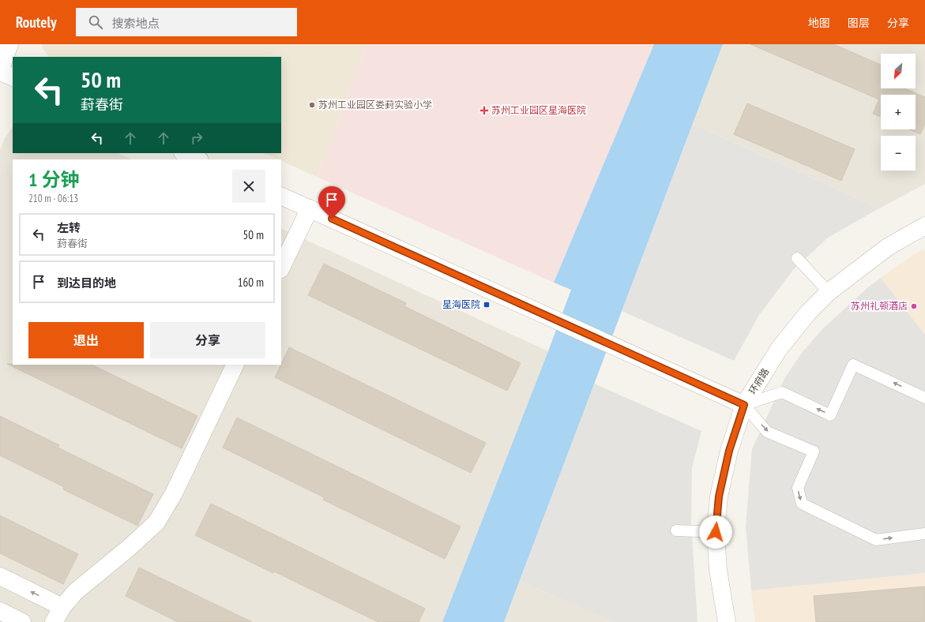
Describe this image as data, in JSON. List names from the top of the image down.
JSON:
{
  "streets": {
    "street": ["环府路"]
  },
  "places": {
    "other": ["苏州工业园区娄葑实验小学", "苏州礼顿酒店"],
    "health": ["苏州工业园区星海医院"],
    "transit": ["星海医院"]
  },
  "north": "bottom left",
  "page": {
    "header": "Routely",
    "search": "搜索地点",
    "nav": ["地图", "图层", "分享"],
    "map_buttons": ["+", "−"],
    "turn": ["50 m", "葑春街"],
    "heading": ["1 分钟", "210 m · 06:13"],
    "list": [
      {
        "name": "左转",
        "note": "葑春街",
        "value": "50 m"
      },
      {
        "name": "到达目的地",
        "value": "160 m"
      }
    ],
    "buttons": ["退出", "分享"]
  }
}
